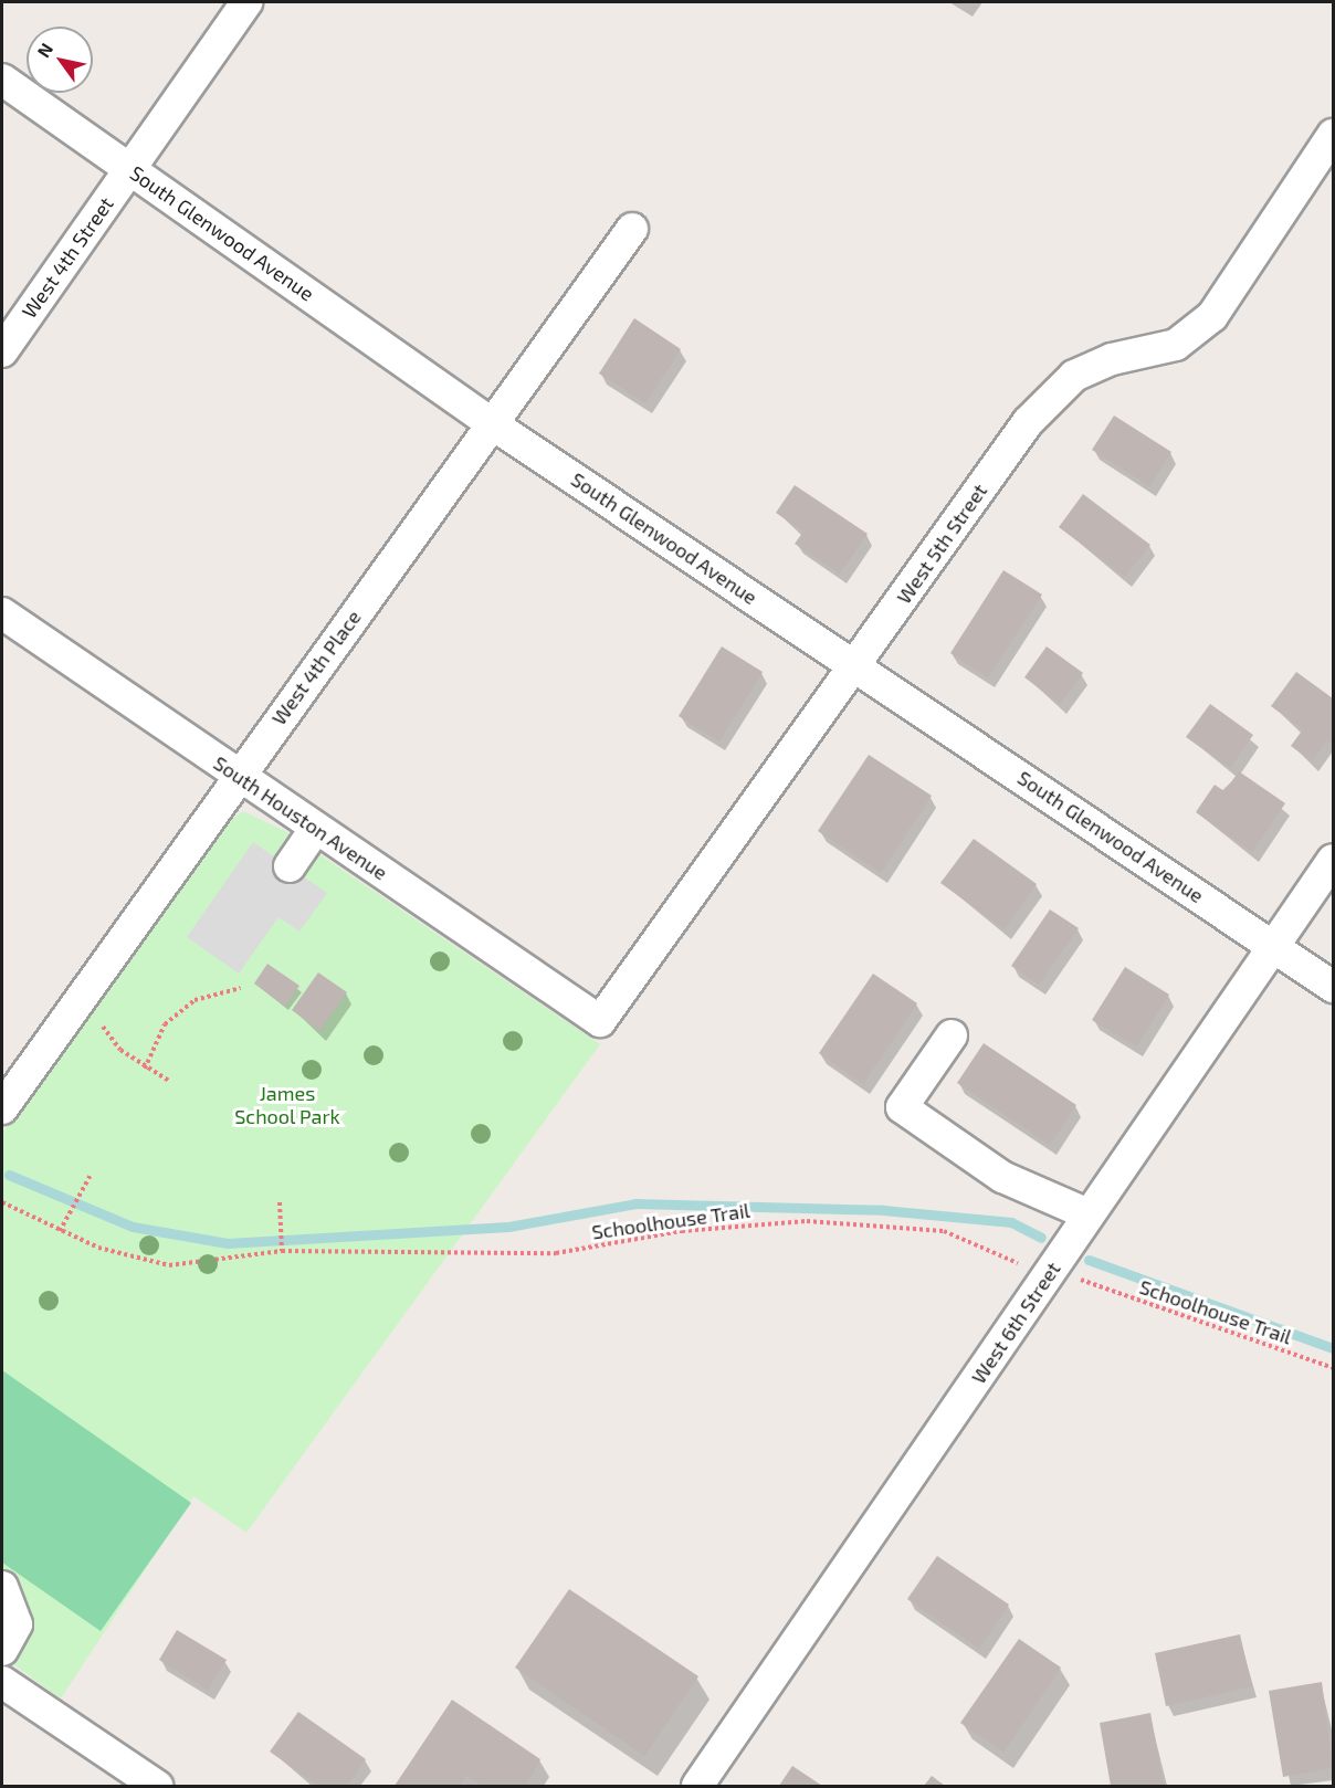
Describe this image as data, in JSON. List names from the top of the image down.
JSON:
{
  "streets": {
    "street": [
      "South Glenwood Avenue",
      "West 4th Street",
      "West 5th Street",
      "West 4th Place",
      "South Houston Avenue",
      "West 6th Street"
    ],
    "path": ["Schoolhouse Trail"]
  },
  "crossings": [
    ["South Glenwood Avenue", "West 4th Street"],
    ["South Glenwood Avenue", "West 5th Street"],
    ["South Glenwood Avenue", "West 4th Place"],
    ["South Glenwood Avenue", "West 6th Street"],
    ["West 5th Street", "South Houston Avenue"],
    ["West 4th Place", "South Houston Avenue"],
    ["Schoolhouse Trail", "West 6th Street"]
  ],
  "parks": ["James School Park"],
  "north": "top left"
}
